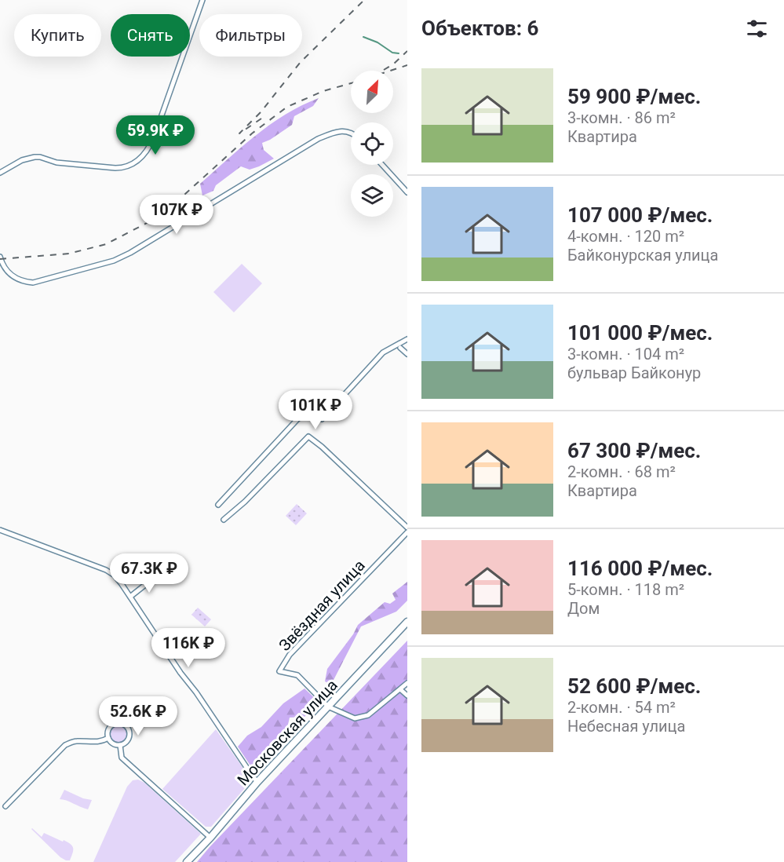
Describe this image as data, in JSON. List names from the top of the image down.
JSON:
{
  "streets": {
    "main road": ["Московская улица"],
    "street": ["Звёздная улица"]
  },
  "crossings": [
    ["Звёздная улица", "Московская улица"]
  ],
  "north": "top right",
  "page": {
    "heading": "Объектов: 6",
    "chip": ["Купить", "Снять", "Фильтры"],
    "list": [
      {
        "name": "59 900 ₽/мес.",
        "note": "3-комн. · 86 m² · Квартира"
      },
      {
        "name": "107 000 ₽/мес.",
        "note": "4-комн. · 120 m² · Байконурская улица"
      },
      {
        "name": "101 000 ₽/мес.",
        "note": "3-комн. · 104 m² · бульвар Байконур"
      },
      {
        "name": "67 300 ₽/мес.",
        "note": "2-комн. · 68 m² · Квартира"
      },
      {
        "name": "116 000 ₽/мес.",
        "note": "5-комн. · 118 m² · Дом"
      },
      {
        "name": "52 600 ₽/мес.",
        "note": "2-комн. · 54 m² · Небесная улица"
      }
    ],
    "price": [
      "59.9K ₽",
      "107K ₽",
      "101K ₽",
      "67.3K ₽",
      "116K ₽",
      "52.6K ₽"
    ]
  }
}
